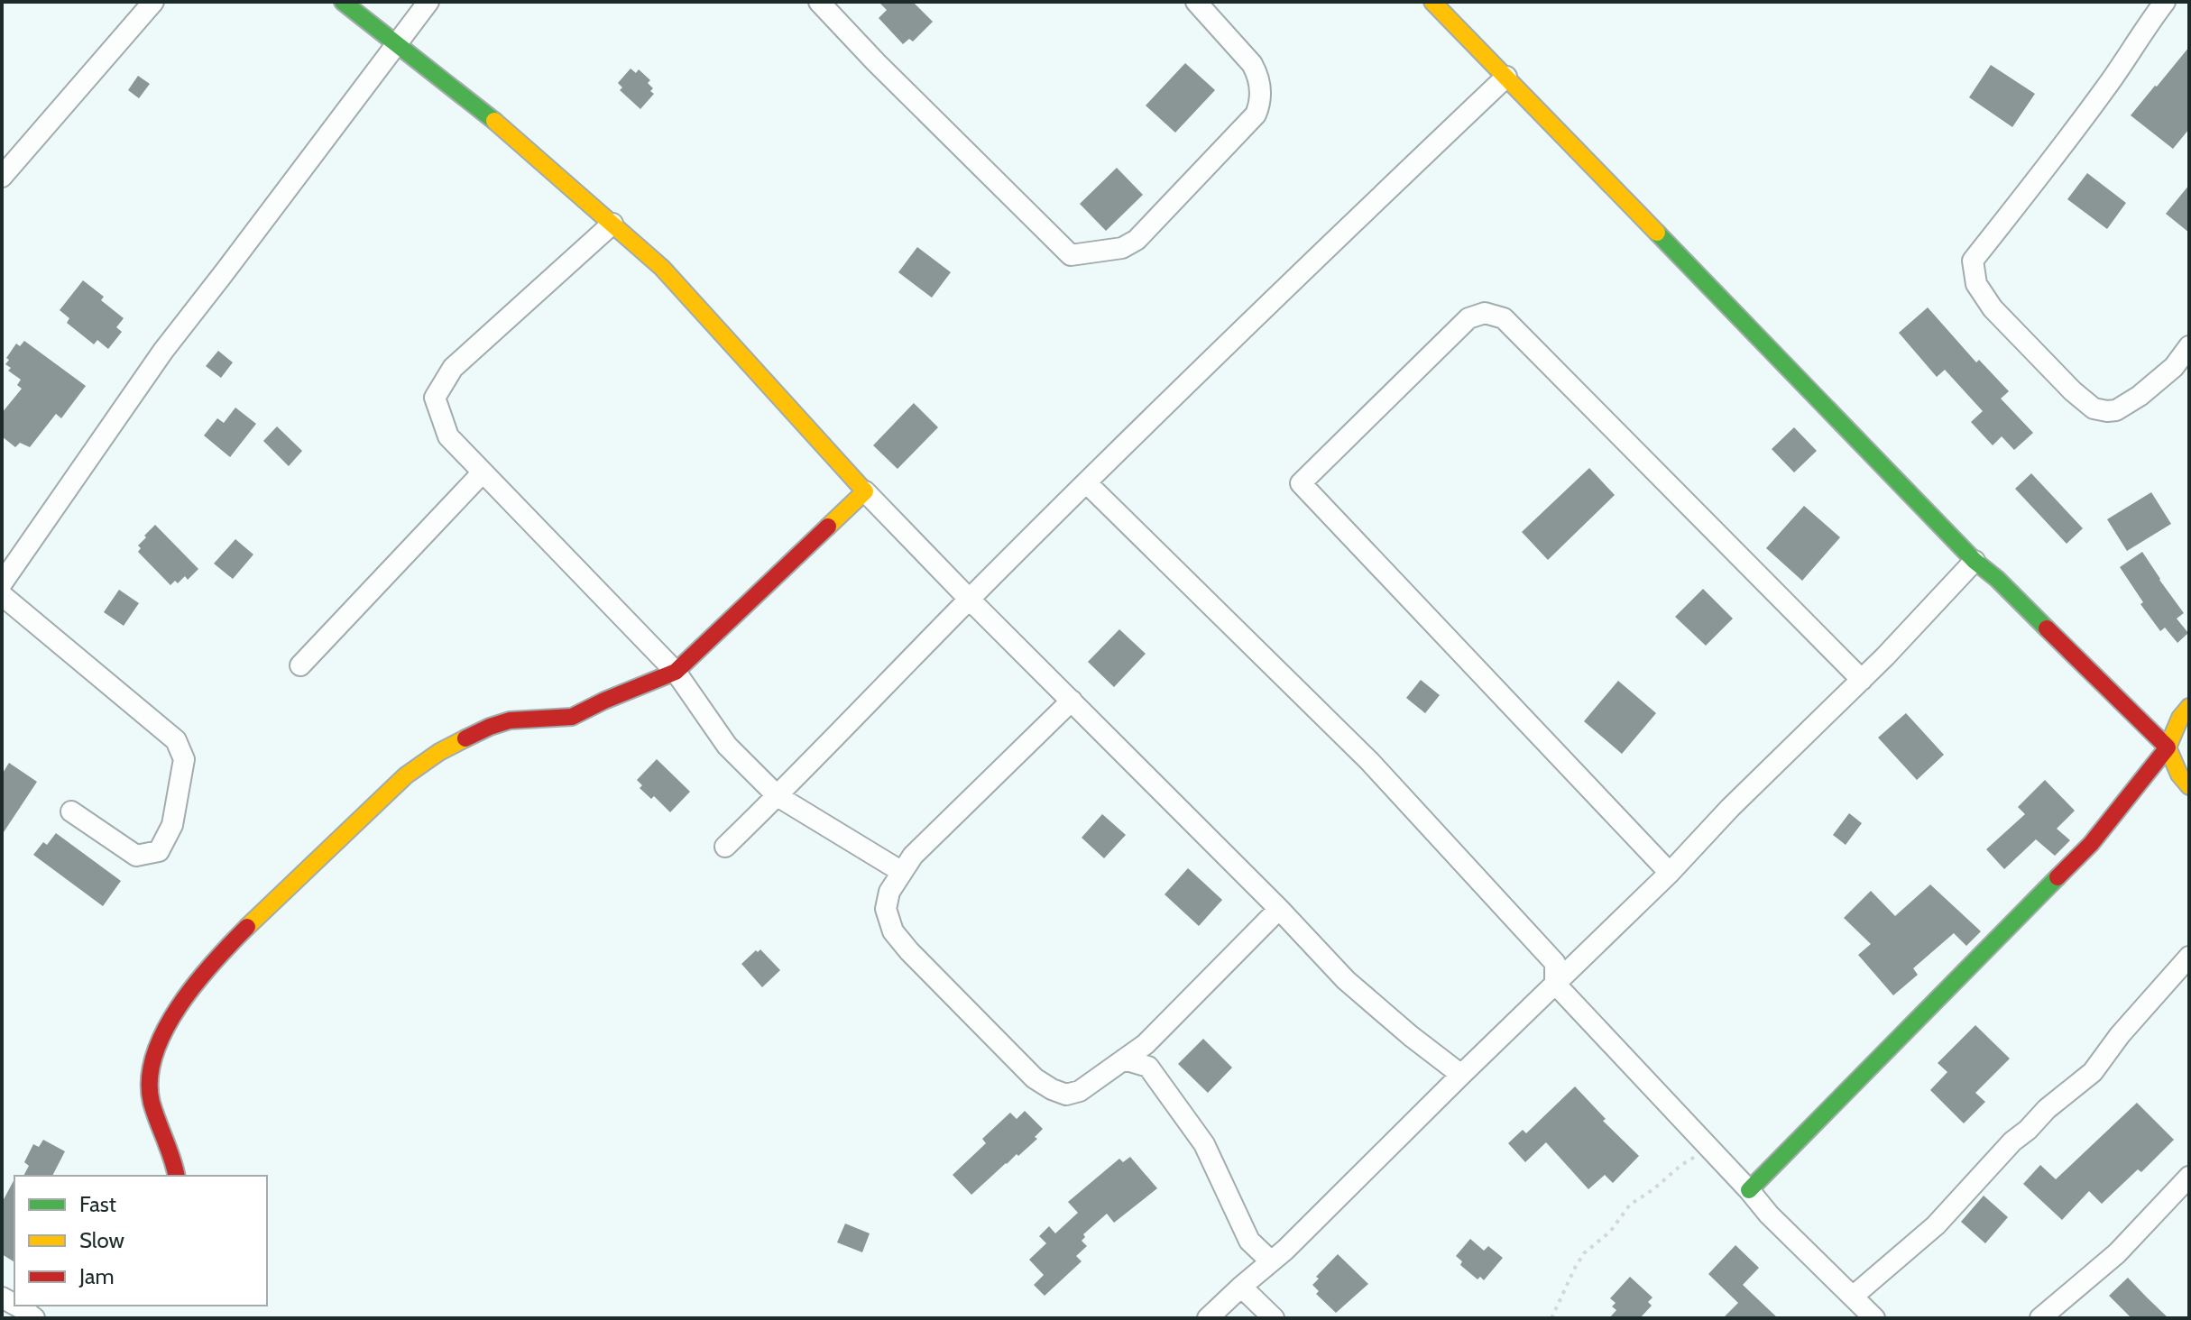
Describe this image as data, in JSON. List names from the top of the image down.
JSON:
{
  "legend": ["Fast", "Slow", "Jam"]
}
